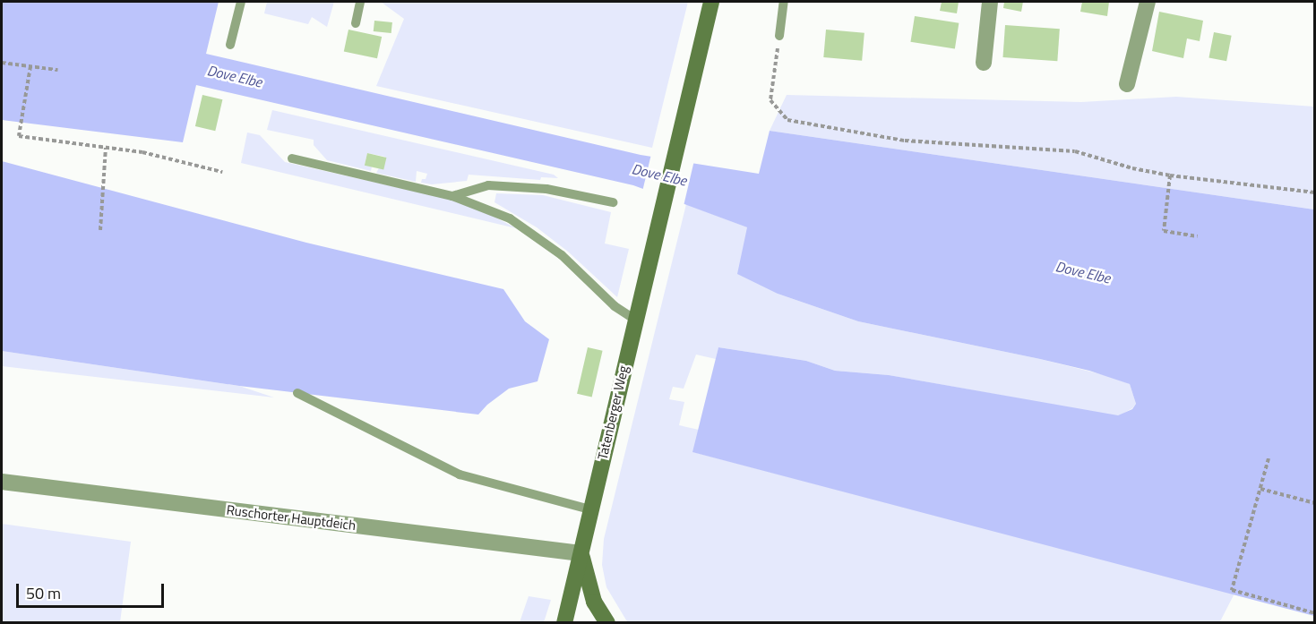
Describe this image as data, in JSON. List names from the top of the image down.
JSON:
{
  "streets": {
    "street": ["Tatenberger Weg", "Ruschorter Hauptdeich"]
  },
  "crossings": [
    ["Tatenberger Weg", "Ruschorter Hauptdeich"]
  ],
  "water": ["Dove Elbe"],
  "scale_bar": "50 m"
}
